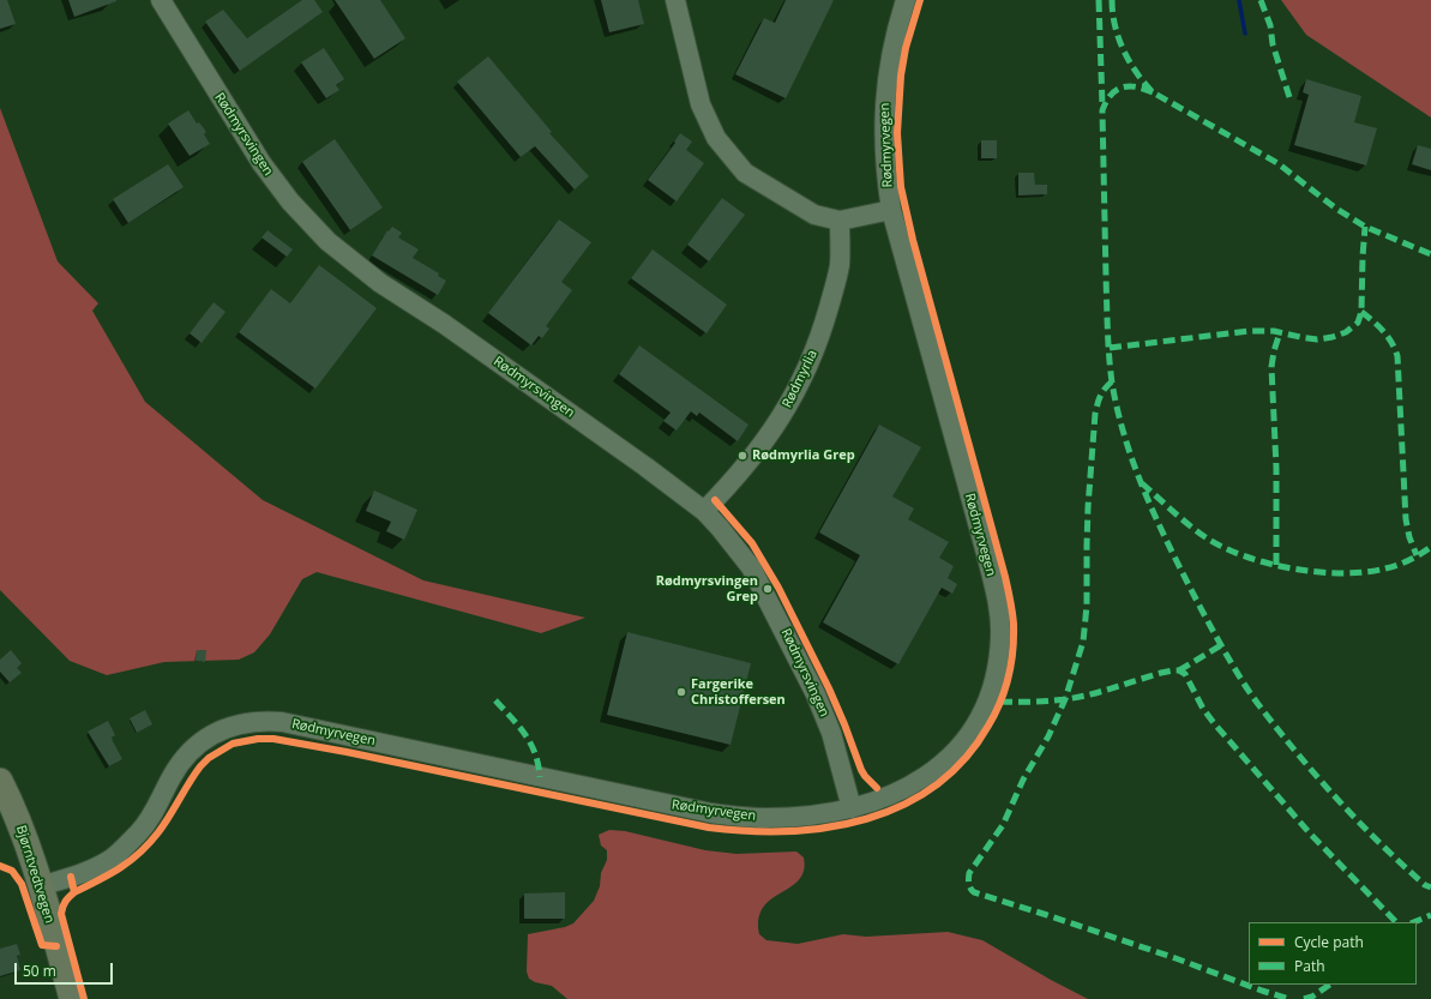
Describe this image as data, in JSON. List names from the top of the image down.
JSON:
{
  "streets": {
    "main road": ["Bjørntvedtvegen"],
    "street": ["Rødmyrsvingen", "Rødmyrvegen", "Rødmyrlia"]
  },
  "crossings": [
    ["Rødmyrsvingen", "Rødmyrvegen"],
    ["Rødmyrsvingen", "Rødmyrlia"],
    ["Rødmyrvegen", "Bjørntvedtvegen"]
  ],
  "places": ["Rødmyrlia Grep", "Rødmyrsvingen Grep", "Fargerike Christoffersen"],
  "legend": ["Cycle path", "Path"],
  "scale_bar": "50 m"
}
